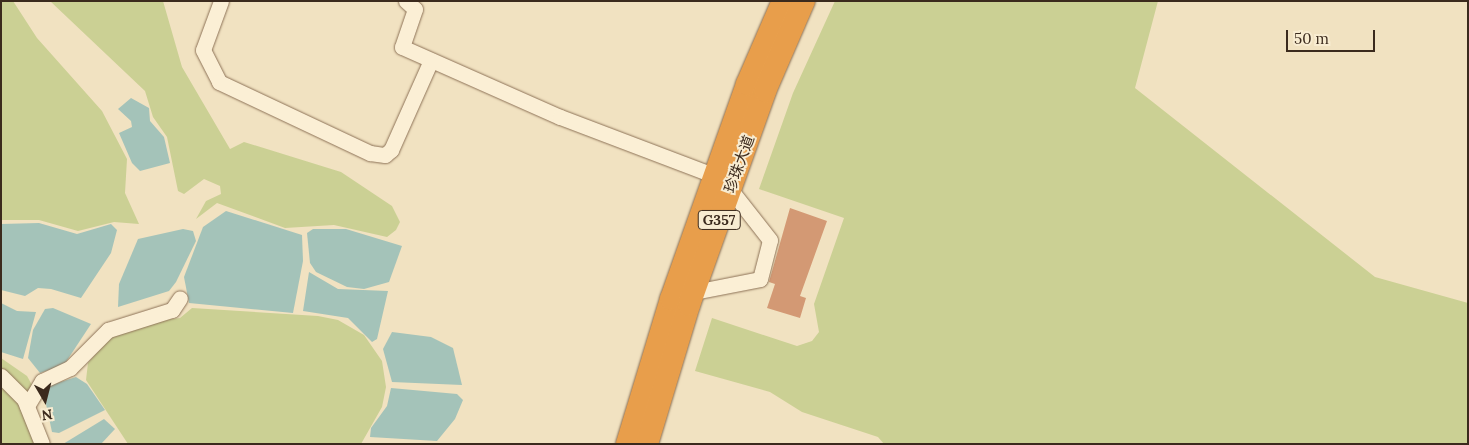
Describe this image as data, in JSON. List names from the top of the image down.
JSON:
{
  "streets": {
    "highway": ["珍珠大道", "G357"]
  },
  "scale_bar": "50 m",
  "north": "bottom"
}
